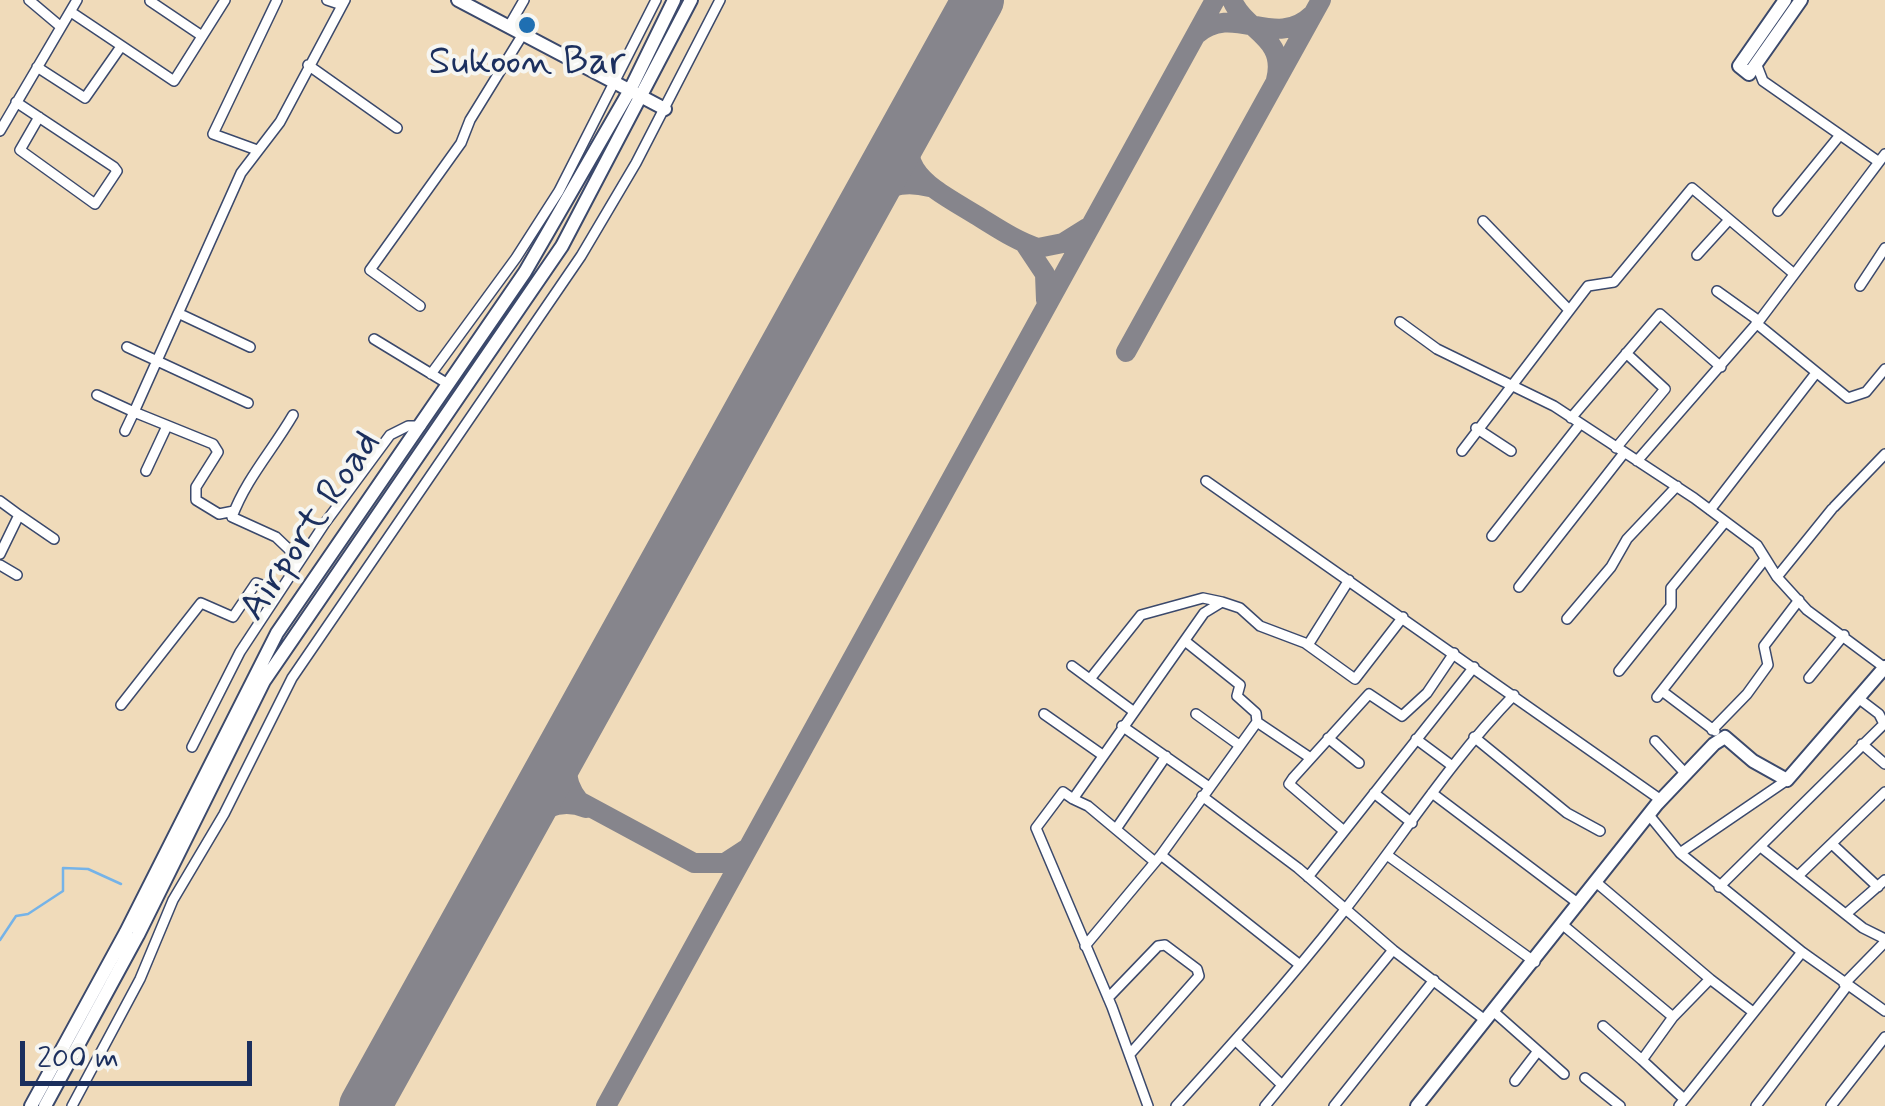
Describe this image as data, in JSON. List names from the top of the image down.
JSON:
{
  "streets": {
    "street": ["Airport Road"]
  },
  "places": ["Sukoon Bar"],
  "scale_bar": "200 m"
}
